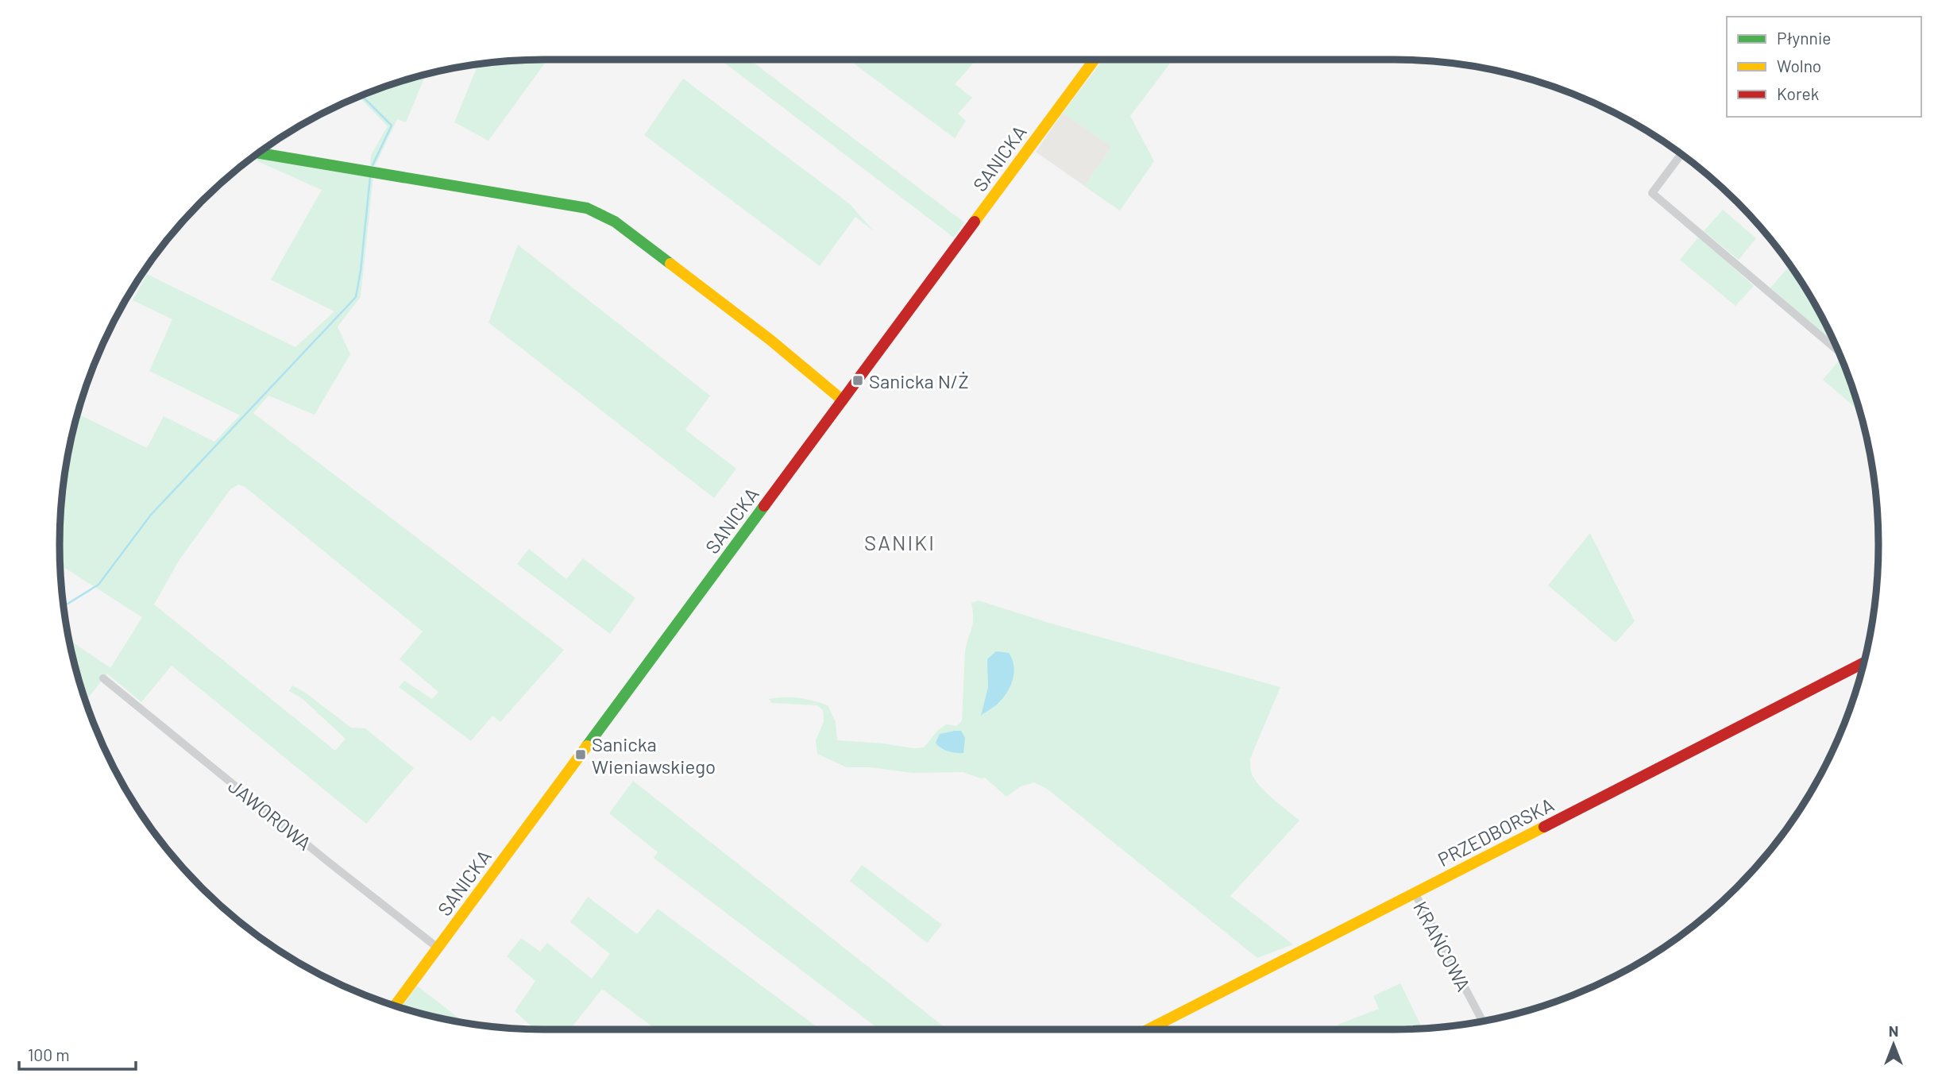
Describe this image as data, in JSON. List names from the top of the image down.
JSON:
{
  "streets": {
    "street": [
      "SANICKA",
      "JAWOROWA",
      "PRZEDBORSKA",
      "KRAŃCOWA"
    ]
  },
  "crossings": [
    ["SANICKA", "JAWOROWA"],
    ["PRZEDBORSKA", "KRAŃCOWA"]
  ],
  "districts": ["SANIKI"],
  "places": {
    "transit": ["Sanicka N/Ż", "Sanicka Wieniawskiego"]
  },
  "legend": ["Płynnie", "Wolno", "Korek"],
  "scale_bar": "100 m",
  "north": "top"
}
